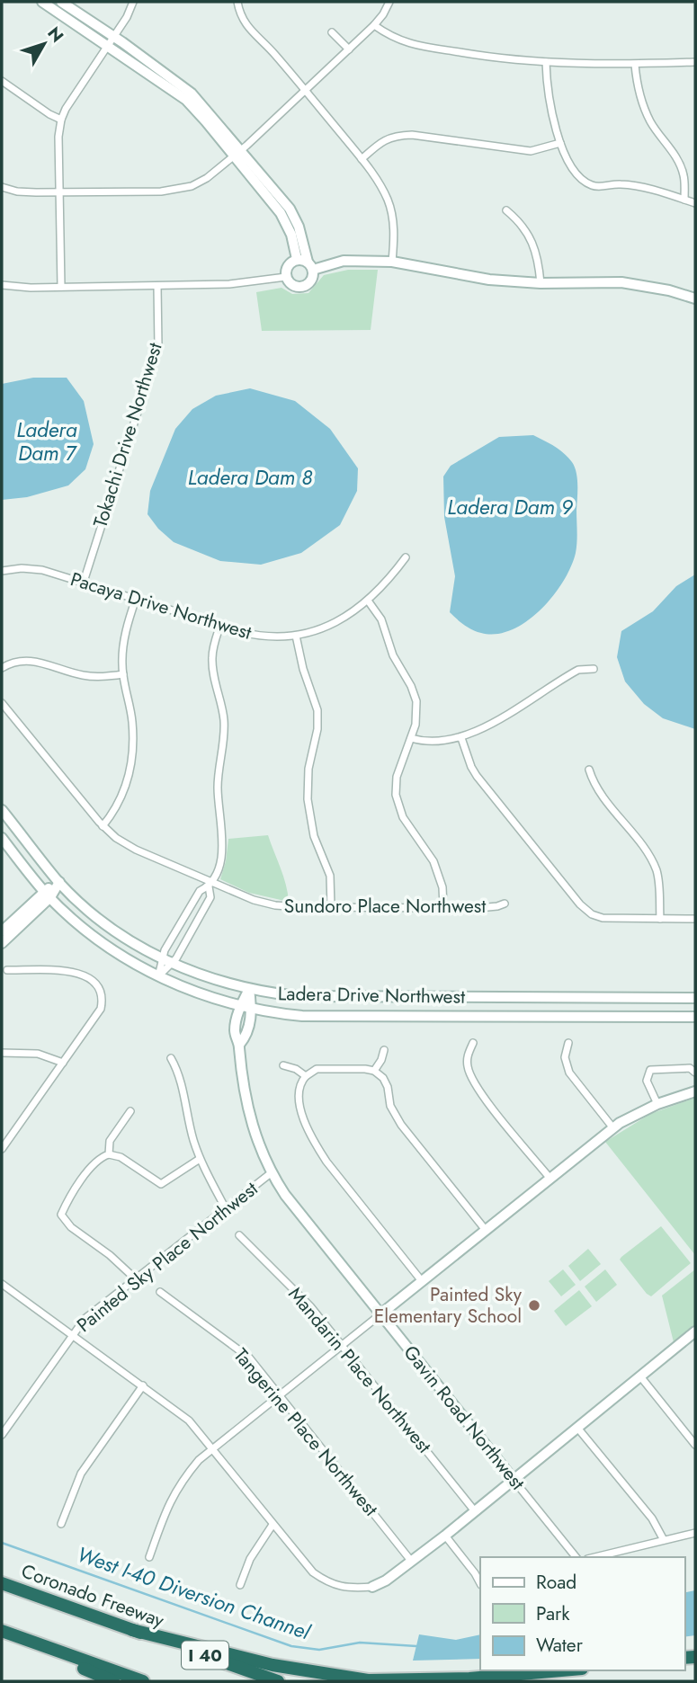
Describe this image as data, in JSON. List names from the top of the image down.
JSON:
{
  "streets": {
    "highway": ["Coronado Freeway", "I 40"],
    "street": [
      "Tokachi Drive Northwest",
      "Pacaya Drive Northwest",
      "Sundoro Place Northwest",
      "Ladera Drive Northwest",
      "Painted Sky Place Northwest",
      "Mandarin Place Northwest",
      "Gavin Road Northwest",
      "Tangerine Place Northwest"
    ]
  },
  "crossings": [
    ["Tokachi Drive Northwest", "Pacaya Drive Northwest"],
    ["Ladera Drive Northwest", "Gavin Road Northwest"],
    ["Painted Sky Place Northwest", "Gavin Road Northwest"]
  ],
  "water": [
    "Ladera Dam 7",
    "Ladera Dam 8",
    "Ladera Dam 9",
    "West I-40 Diversion Channel"
  ],
  "places": ["Painted Sky Elementary School"],
  "legend": ["Road", "Park", "Water"],
  "north": "top right"
}
